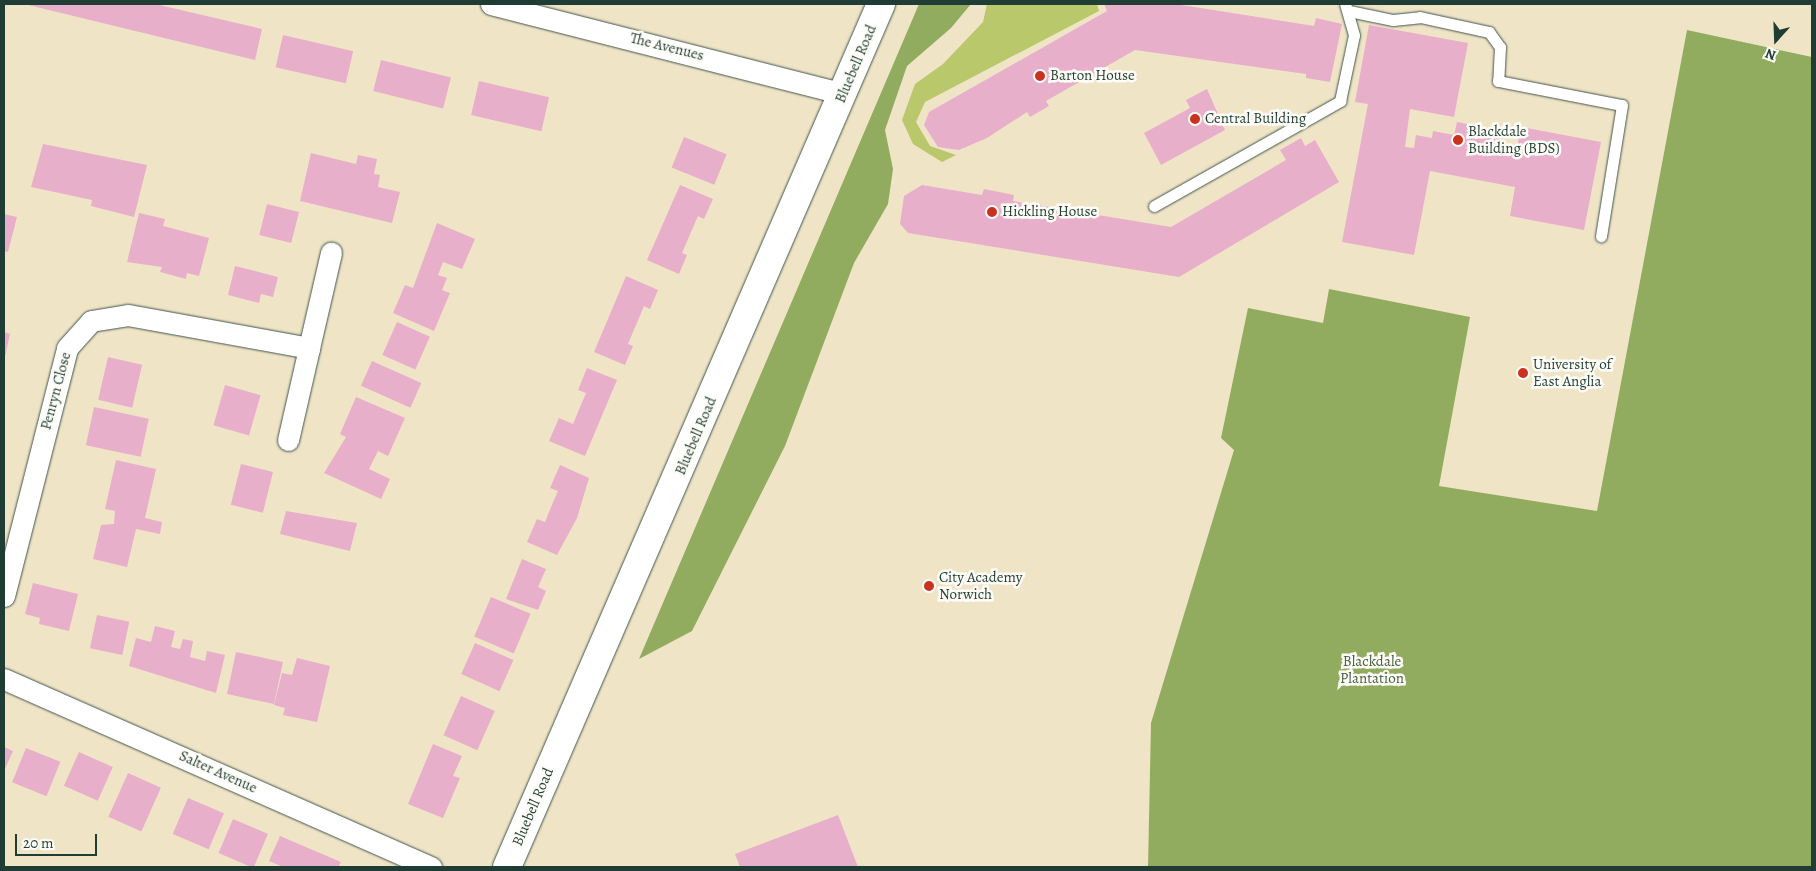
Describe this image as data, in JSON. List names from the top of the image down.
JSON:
{
  "streets": {
    "street": [
      "The Avenues",
      "Bluebell Road",
      "Penryn Close",
      "Salter Avenue"
    ]
  },
  "crossings": [
    ["The Avenues", "Bluebell Road"]
  ],
  "parks": ["Blackdale Plantation"],
  "places": [
    "Barton House",
    "Central Building",
    "Blackdale Building (BDS)",
    "Hickling House",
    "University of East Anglia",
    "City Academy Norwich"
  ],
  "scale_bar": "20 m",
  "north": "bottom"
}
